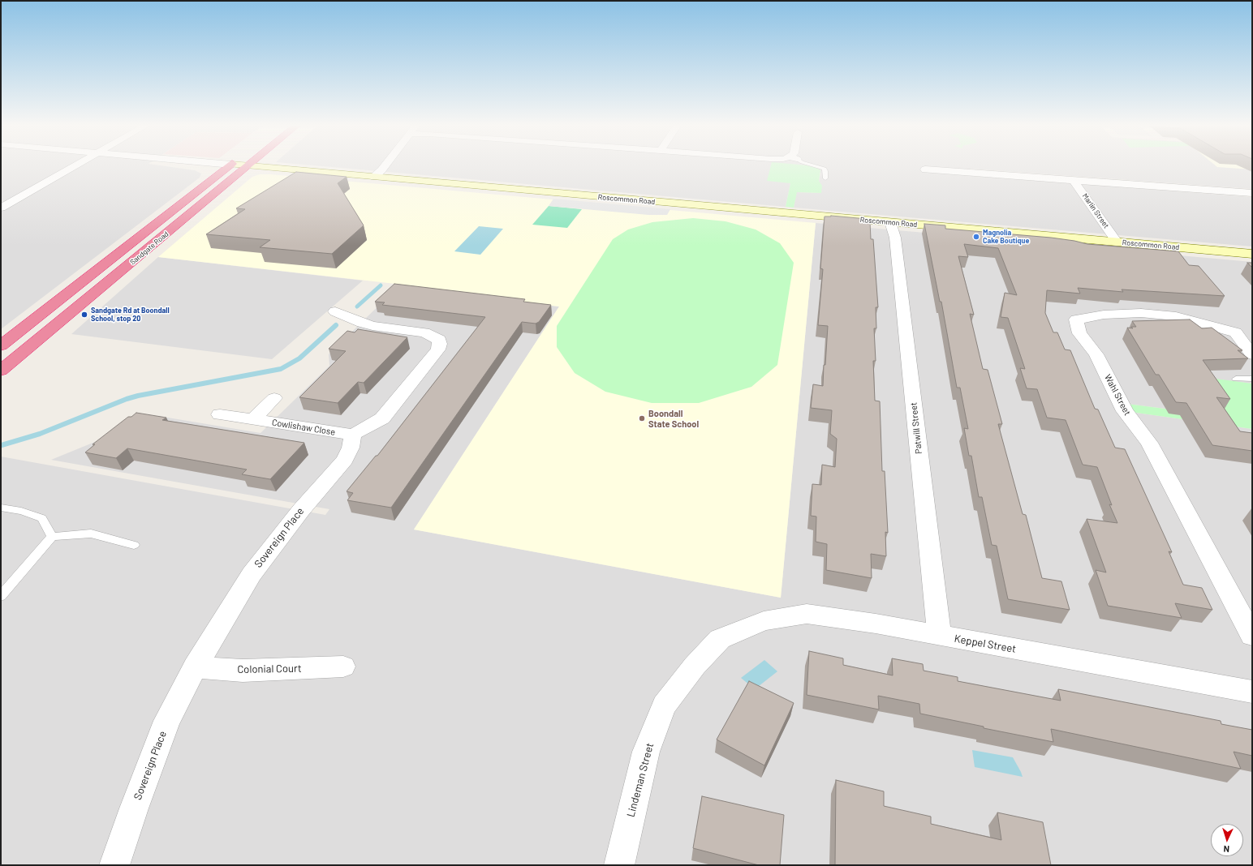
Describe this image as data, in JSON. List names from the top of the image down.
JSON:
{
  "streets": {
    "highway": ["Sandgate Road"],
    "street": [
      "Roscommon Road",
      "Marlin Street",
      "Wahl Street",
      "Cowlishaw Close",
      "Patwill Street",
      "Sovereign Place",
      "Keppel Street",
      "Colonial Court",
      "Lindeman Street"
    ]
  },
  "crossings": [
    ["Roscommon Road", "Marlin Street"],
    ["Roscommon Road", "Patwill Street"],
    ["Cowlishaw Close", "Sovereign Place"],
    ["Patwill Street", "Keppel Street"],
    ["Sovereign Place", "Colonial Court"],
    ["Keppel Street", "Lindeman Street"]
  ],
  "places": ["Magnolia Cake Boutique", "Sandgate Rd at Boondall School, stop 20", "Boondall State School"],
  "north": "bottom"
}
